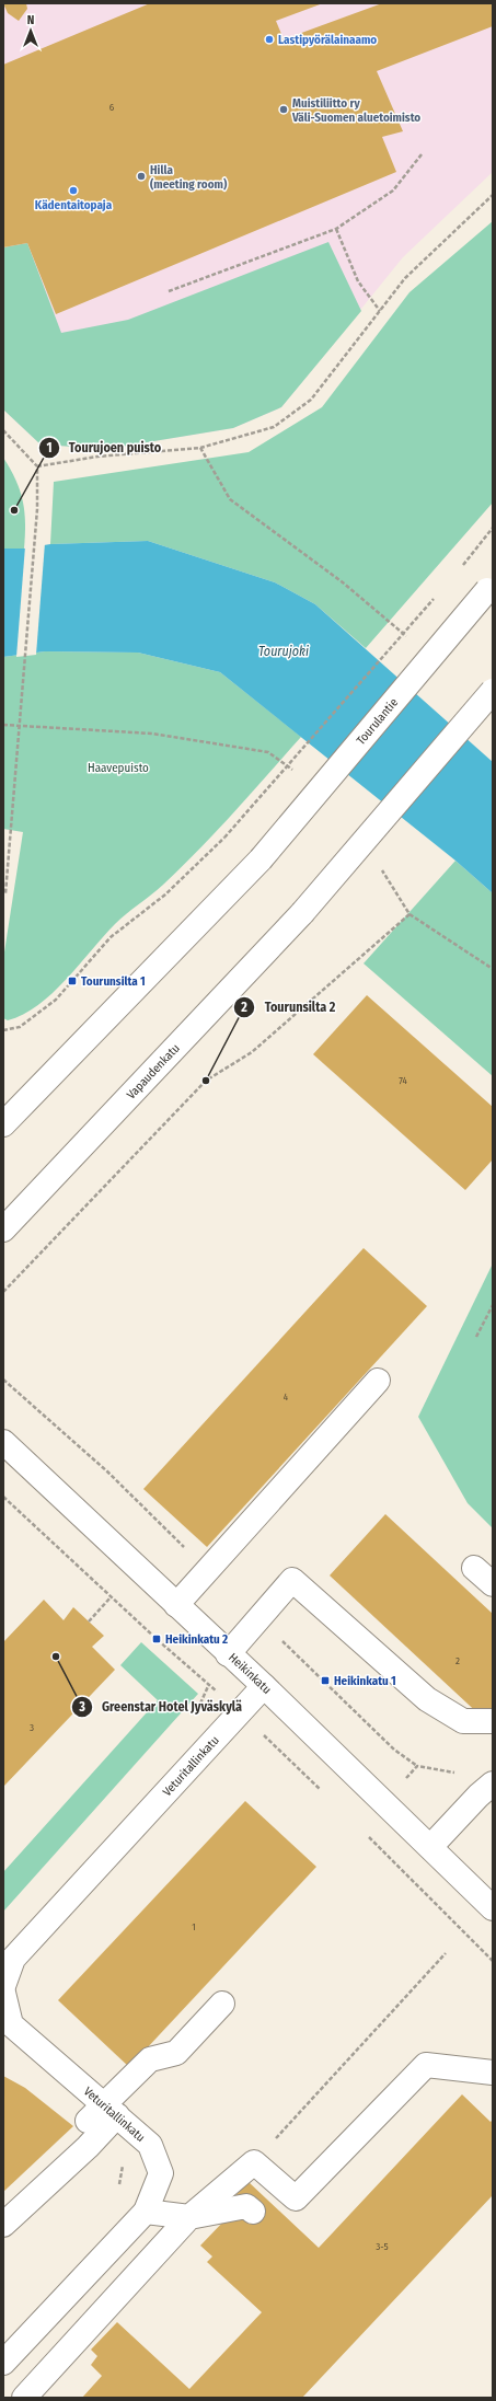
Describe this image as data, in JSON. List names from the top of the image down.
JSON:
{
  "streets": {
    "street": [
      "Tourulantie",
      "Vapaudenkatu",
      "Heikinkatu",
      "Veturitallinkatu"
    ]
  },
  "crossings": [
    ["Heikinkatu", "Veturitallinkatu"]
  ],
  "water": ["Tourujoki"],
  "parks": ["Haavepuisto"],
  "places": {
    "other": [
      "Lastipyörälainaamo",
      "Muistiliitto ry Väli-Suomen aluetoimisto",
      "Hilla (meeting room)",
      "Kädentaitopaja",
      "Tourujoen puisto",
      "Tourunsilta 2",
      "Greenstar Hotel Jyväskylä"
    ],
    "transit": ["Tourunsilta 1", "Heikinkatu 2", "Heikinkatu 1"]
  },
  "house_numbers": [
    "6",
    "74",
    "4",
    "2",
    "3",
    "1",
    "3-5"
  ],
  "north": "top"
}
